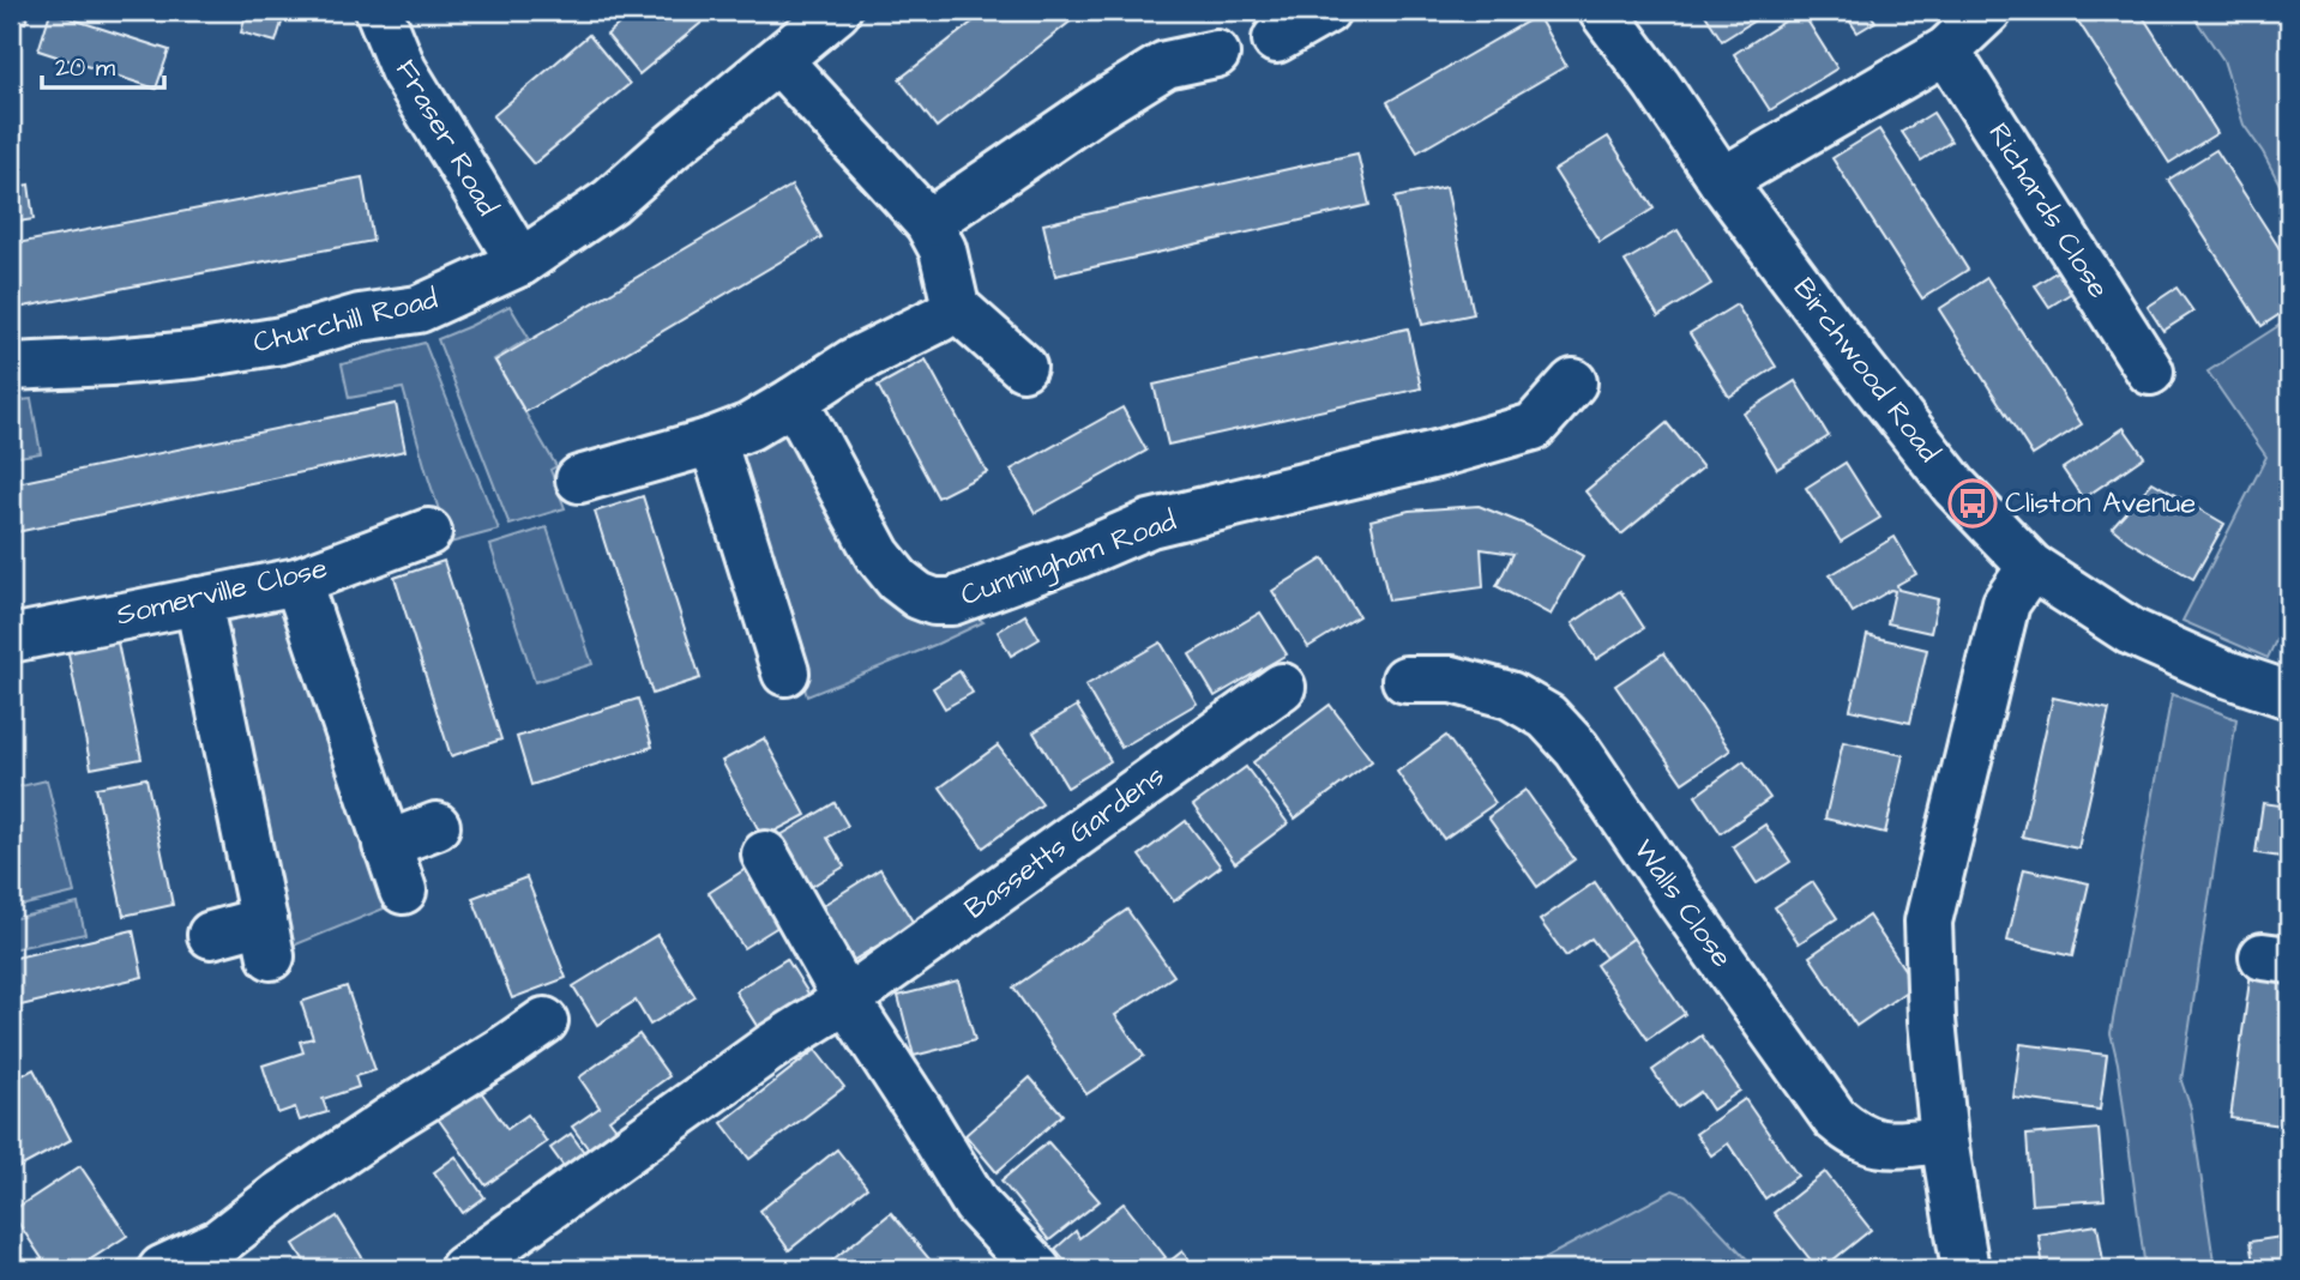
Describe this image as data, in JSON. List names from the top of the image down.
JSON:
{
  "streets": {
    "street": [
      "Fraser Road",
      "Richards Close",
      "Churchill Road",
      "Birchwood Road",
      "Cunningham Road",
      "Somerville Close",
      "Bassetts Gardens",
      "Walls Close"
    ]
  },
  "crossings": [
    ["Fraser Road", "Churchill Road"]
  ],
  "places": {
    "bus stop": ["Cliston Avenue"]
  },
  "scale_bar": "20 m"
}
